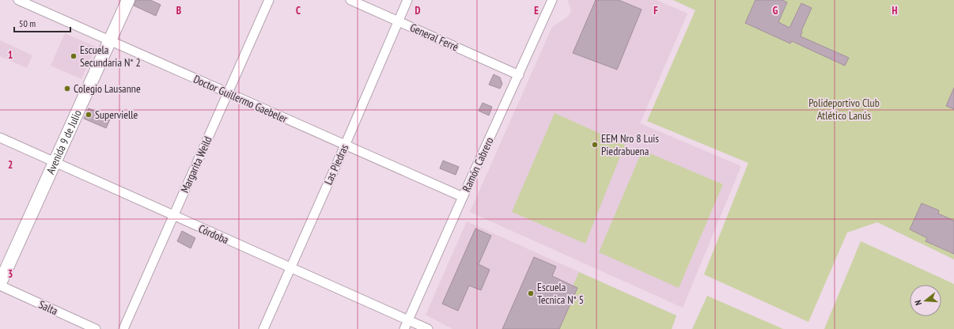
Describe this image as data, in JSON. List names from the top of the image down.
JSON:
{
  "streets": {
    "street": [
      "General Ferré",
      "Doctor Guillermo Gaebeler",
      "Avenida 9 de Julio",
      "Margarita Weild",
      "Las Piedras",
      "Ramón Cabrero",
      "Córdoba",
      "Salta"
    ]
  },
  "crossings": [
    ["General Ferré", "Las Piedras"],
    ["General Ferré", "Ramón Cabrero"],
    ["Doctor Guillermo Gaebeler", "Avenida 9 de Julio"],
    ["Doctor Guillermo Gaebeler", "Margarita Weild"],
    ["Doctor Guillermo Gaebeler", "Las Piedras"],
    ["Doctor Guillermo Gaebeler", "Ramón Cabrero"],
    ["Avenida 9 de Julio", "Córdoba"],
    ["Avenida 9 de Julio", "Salta"],
    ["Margarita Weild", "Córdoba"],
    ["Las Piedras", "Córdoba"],
    ["Ramón Cabrero", "Córdoba"]
  ],
  "parks": ["Polideportivo Club Atlético Lanús"],
  "places": [
    "Escuela Secundaria N* 2",
    "Colegio Lausanne",
    "Supervielle",
    "EEM Nro 8 Luis Piedrabuena",
    "Escuela Tecnica N* 5"
  ],
  "scale_bar": "50 m",
  "north": "left",
  "grid": {
    "columns": [
      "B",
      "C",
      "D",
      "E",
      "F",
      "G",
      "H"
    ],
    "rows": ["1", "2", "3"]
  }
}
